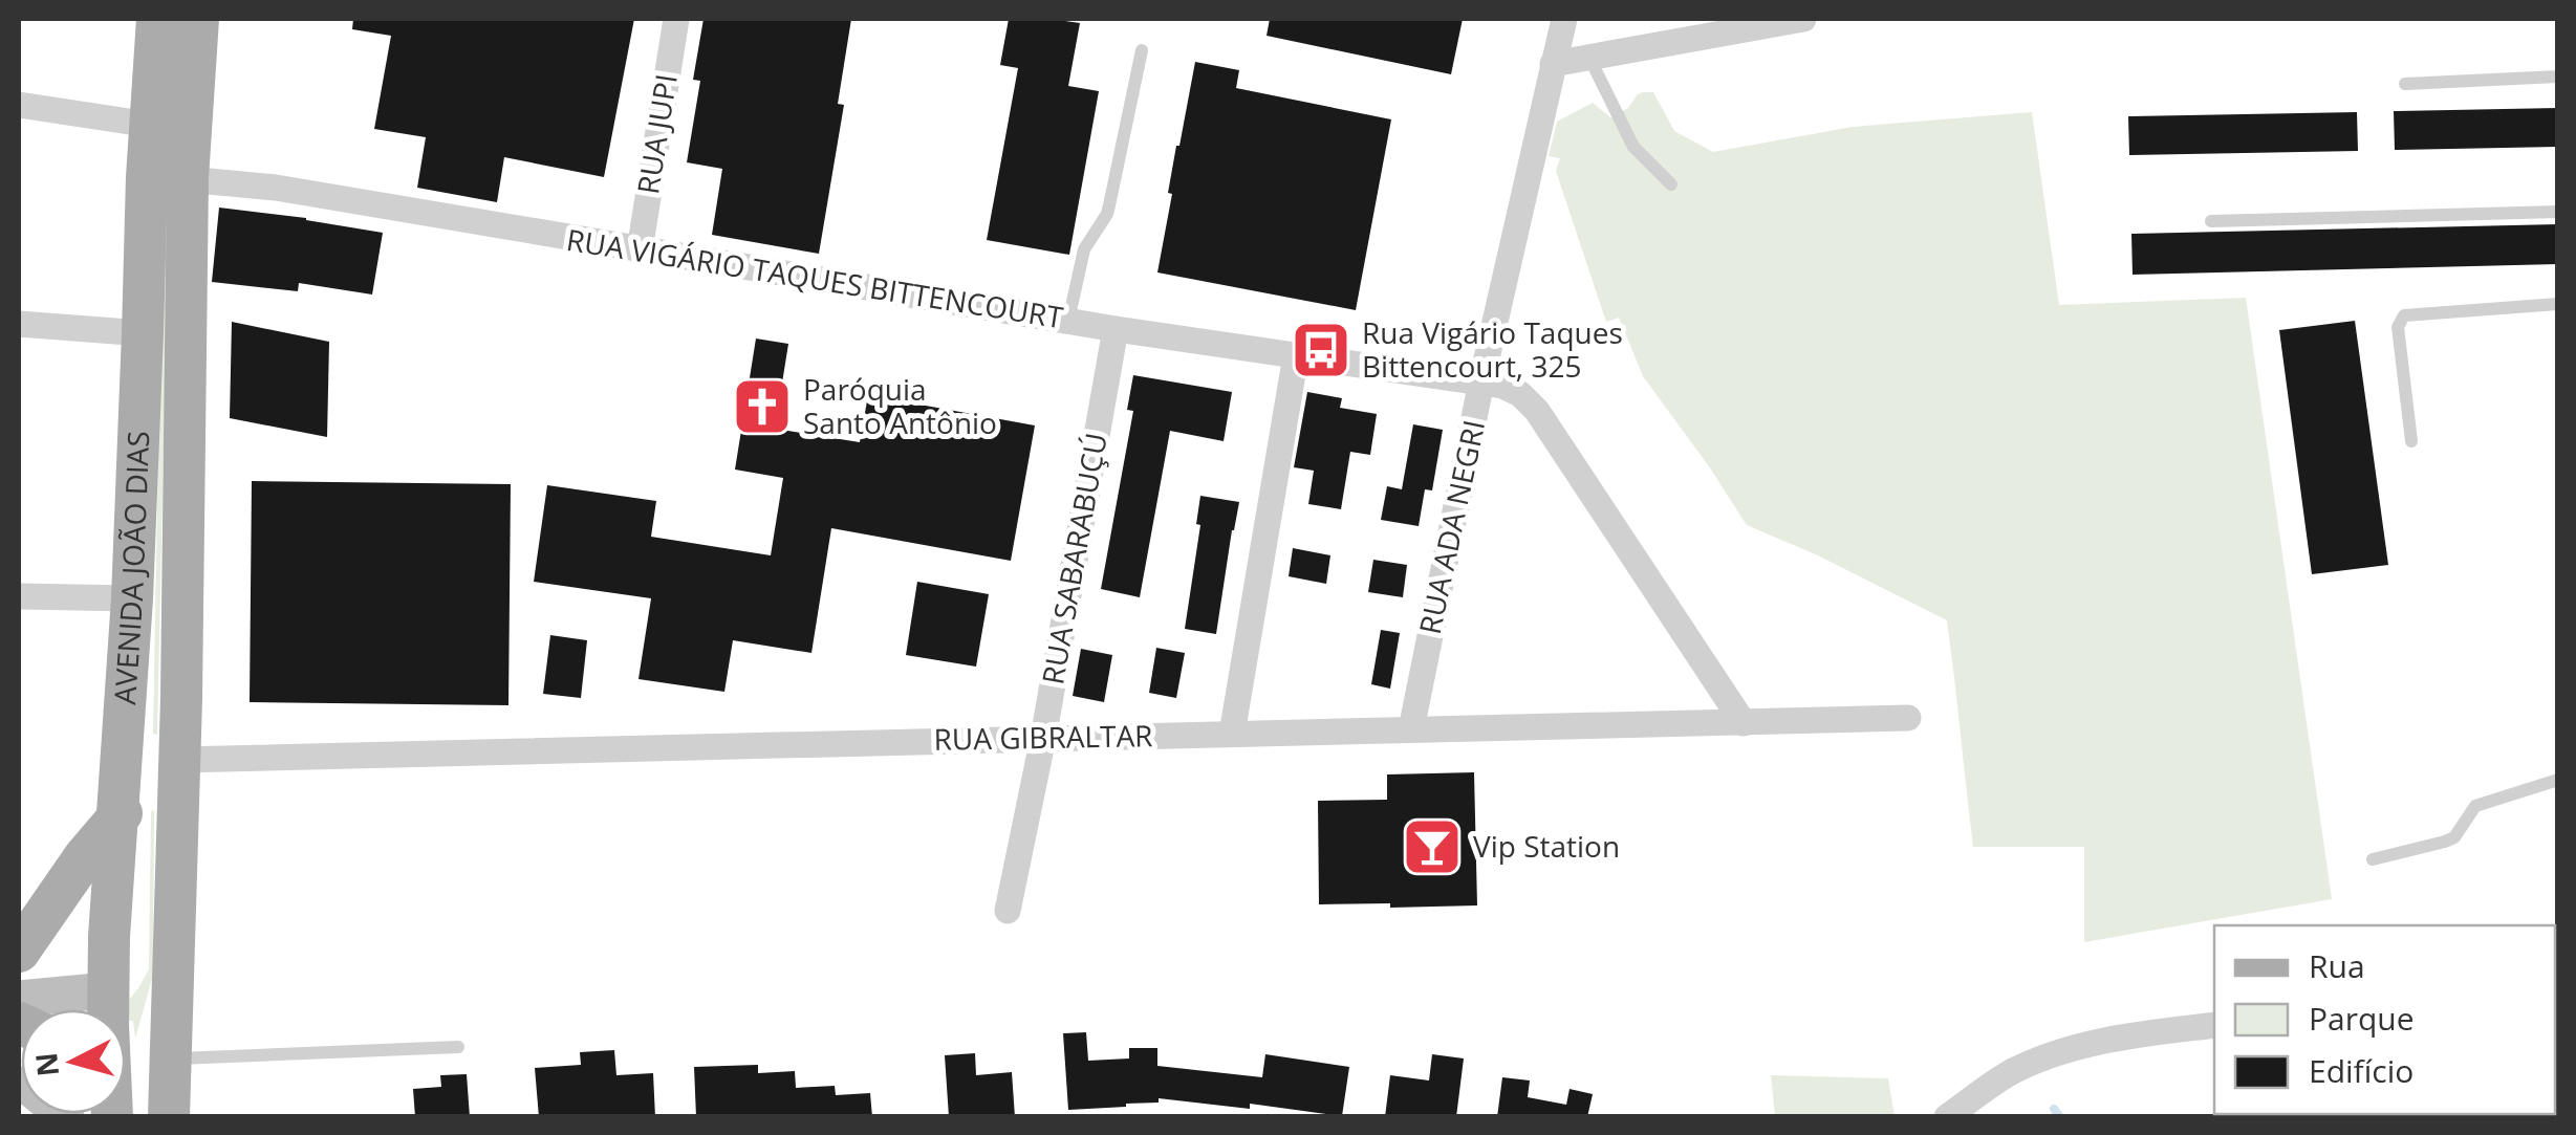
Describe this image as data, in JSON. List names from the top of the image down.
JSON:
{
  "streets": {
    "main road": ["AVENIDA JOÃO DIAS"],
    "street": [
      "RUA JUPI",
      "RUA VIGÁRIO TAQUES BITTENCOURT",
      "RUA ADA NEGRI",
      "RUA SABARABUÇÚ",
      "RUA GIBRALTAR"
    ]
  },
  "crossings": [
    ["RUA JUPI", "RUA VIGÁRIO TAQUES BITTENCOURT"],
    ["RUA VIGÁRIO TAQUES BITTENCOURT", "RUA ADA NEGRI"],
    ["RUA VIGÁRIO TAQUES BITTENCOURT", "RUA SABARABUÇÚ"],
    ["RUA VIGÁRIO TAQUES BITTENCOURT", "AVENIDA JOÃO DIAS"],
    ["RUA VIGÁRIO TAQUES BITTENCOURT", "RUA GIBRALTAR"],
    ["RUA ADA NEGRI", "RUA GIBRALTAR"],
    ["RUA SABARABUÇÚ", "RUA GIBRALTAR"],
    ["AVENIDA JOÃO DIAS", "RUA GIBRALTAR"]
  ],
  "places": {
    "bus stop": ["Rua Vigário Taques Bittencourt, 325"],
    "church": ["Paróquia Santo Antônio"],
    "bar": ["Vip Station"]
  },
  "legend": ["Rua", "Parque", "Edifício"],
  "north": "left"
}
